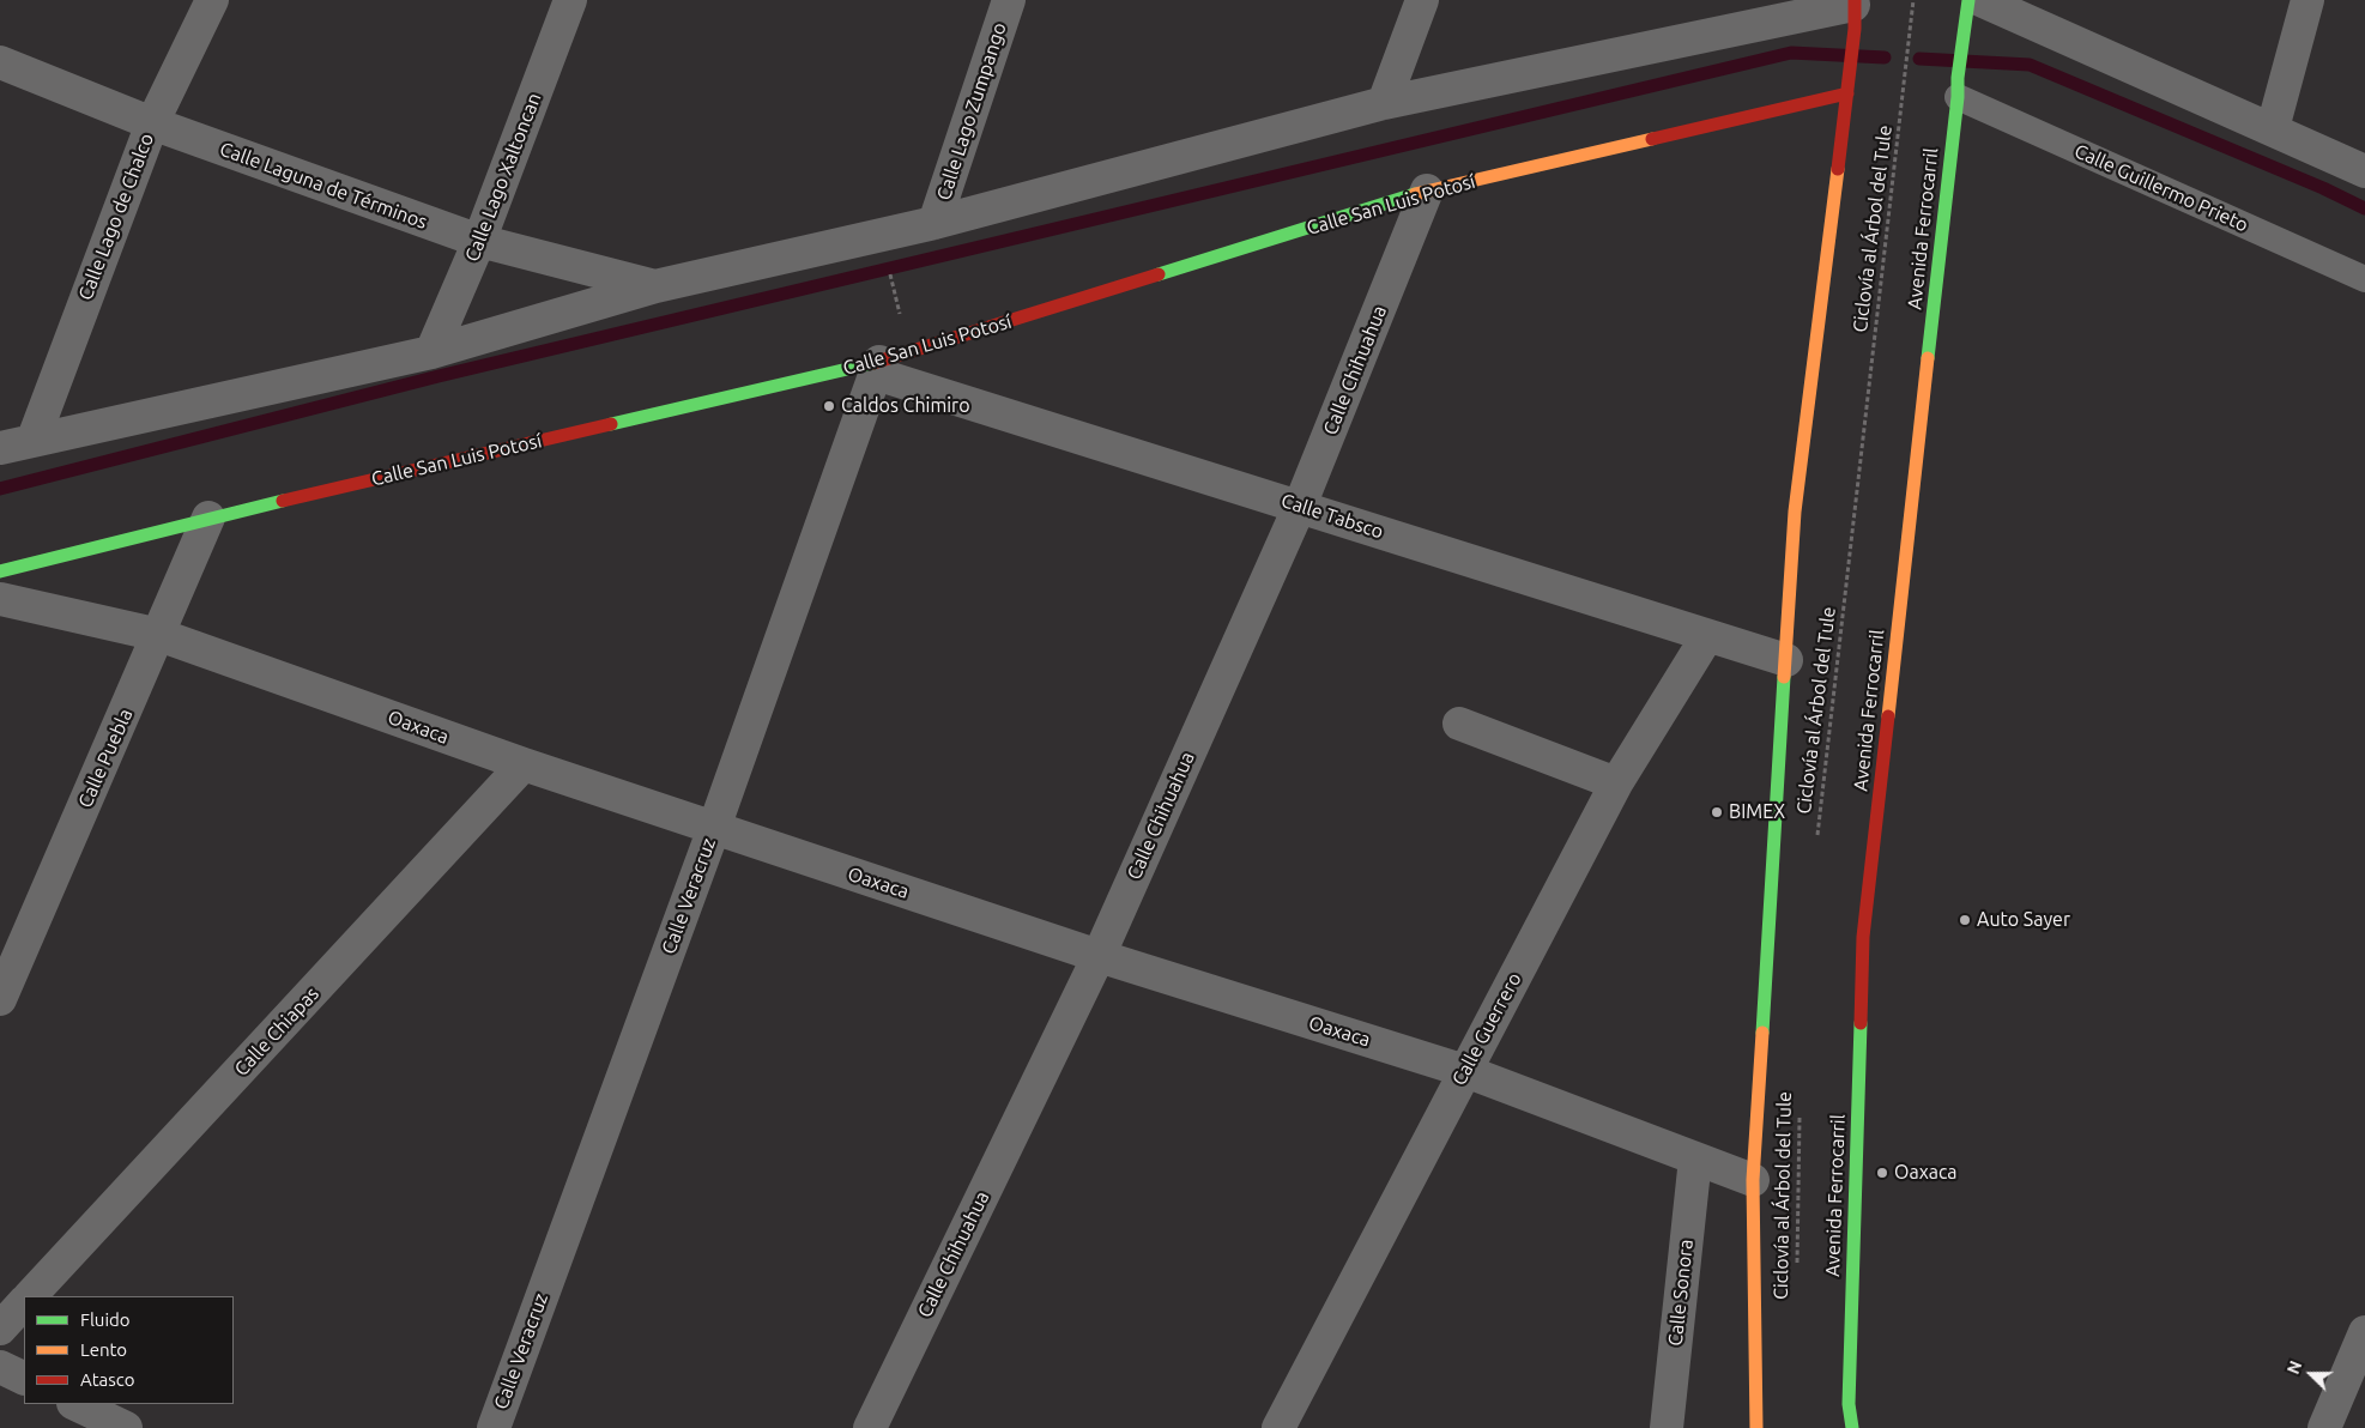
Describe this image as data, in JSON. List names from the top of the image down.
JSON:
{
  "streets": {
    "main road": ["Calle San Luis Potosí", "Avenida Ferrocarril"],
    "street": [
      "Calle Lago Zumpango",
      "Calle Lago Xaltoncan",
      "Calle Laguna de Términos",
      "Calle Lago de Chalco",
      "Calle Chihuahua",
      "Calle Tabsco",
      "Oaxaca",
      "Calle Puebla",
      "Calle Veracruz",
      "Calle Guerrero",
      "Calle Chiapas",
      "Calle Sonora"
    ],
    "lane": ["Calle Guillermo Prieto"],
    "path": ["Ciclovía al Árbol del Tule"]
  },
  "crossings": [
    ["Calle Lago Xaltoncan", "Calle Laguna de Términos"],
    ["Calle Laguna de Términos", "Calle Lago de Chalco"],
    ["Calle Guillermo Prieto", "Avenida Ferrocarril"],
    ["Calle San Luis Potosí", "Calle Chihuahua"],
    ["Calle San Luis Potosí", "Calle Tabsco"],
    ["Calle San Luis Potosí", "Calle Puebla"],
    ["Calle San Luis Potosí", "Calle Veracruz"],
    ["Calle Chihuahua", "Calle Tabsco"],
    ["Calle Chihuahua", "Oaxaca"],
    ["Calle Tabsco", "Calle Veracruz"],
    ["Calle Tabsco", "Calle Guerrero"],
    ["Oaxaca", "Calle Puebla"],
    ["Oaxaca", "Calle Veracruz"],
    ["Oaxaca", "Calle Guerrero"],
    ["Oaxaca", "Calle Chiapas"],
    ["Oaxaca", "Calle Sonora"]
  ],
  "places": [
    "Caldos Chimiro",
    "BIMEX",
    "Auto Sayer",
    "Oaxaca"
  ],
  "legend": ["Fluido", "Lento", "Atasco"],
  "north": "left"
}
